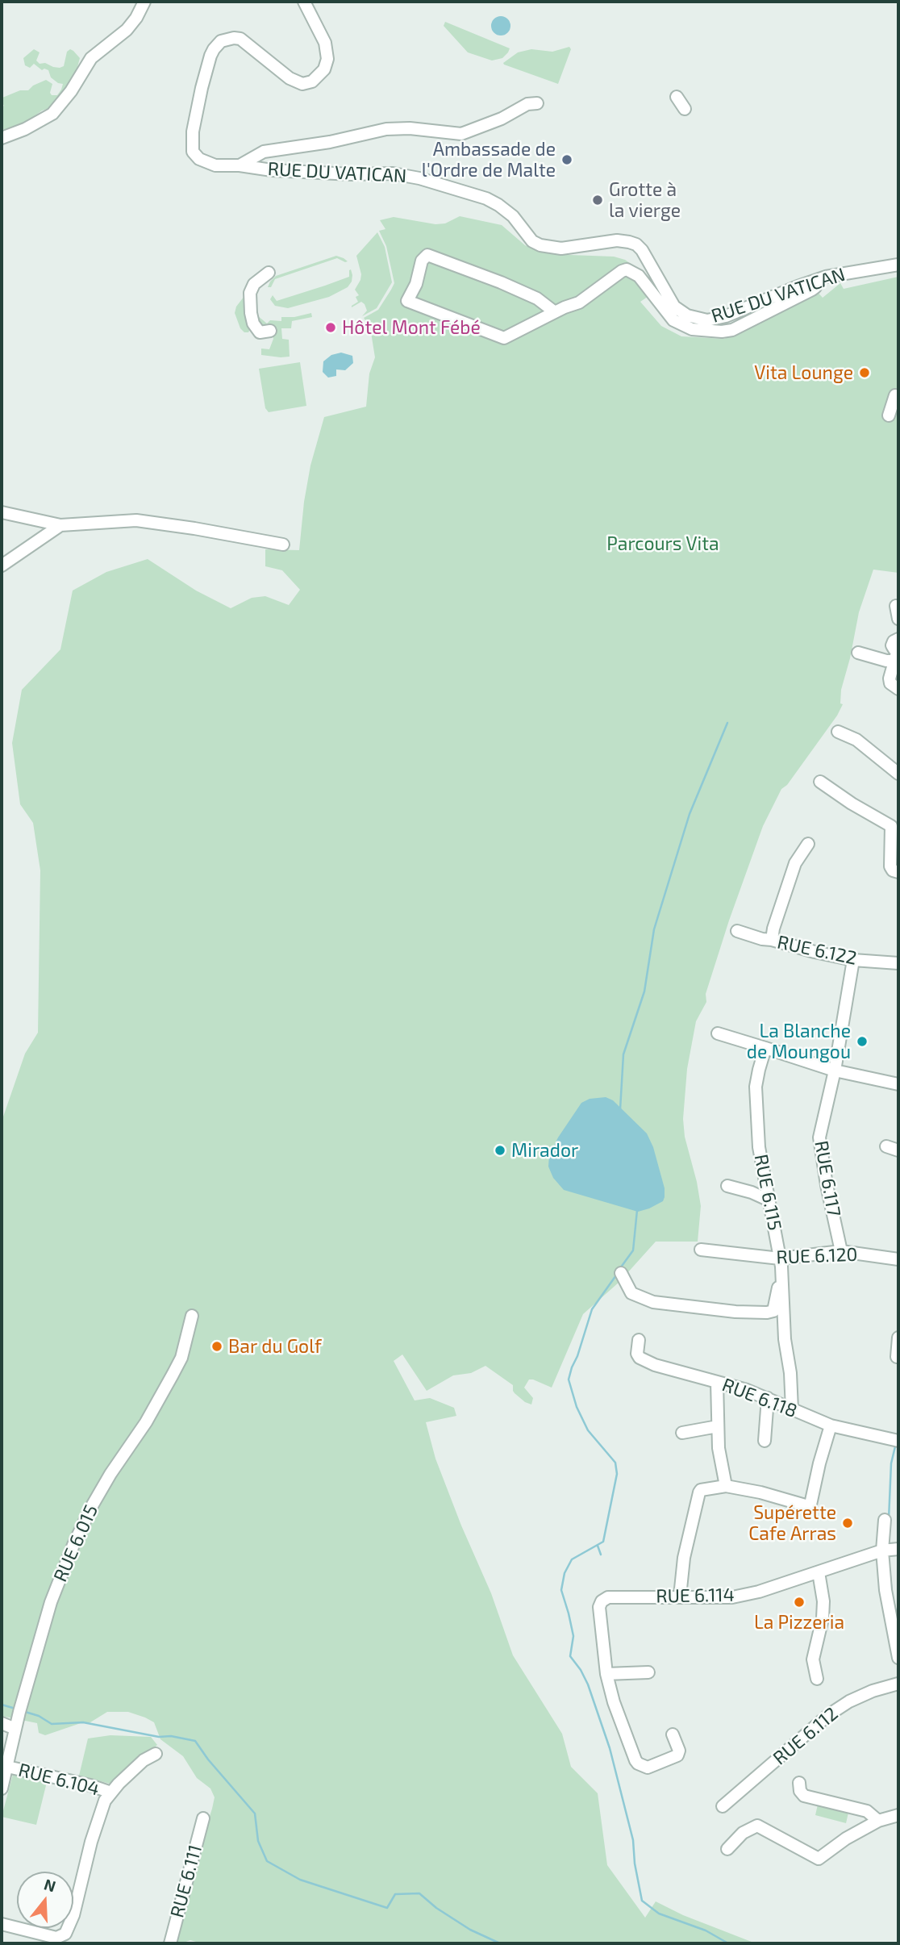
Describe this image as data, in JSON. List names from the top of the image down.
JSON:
{
  "streets": {
    "street": [
      "RUE DU VATICAN",
      "RUE 6.122",
      "RUE 6.117",
      "RUE 6.115",
      "RUE 6.120",
      "RUE 6.118",
      "RUE 6.015",
      "RUE 6.114",
      "RUE 6.112",
      "RUE 6.104",
      "RUE 6.111"
    ]
  },
  "crossings": [
    ["RUE 6.122", "RUE 6.117"],
    ["RUE 6.117", "RUE 6.120"],
    ["RUE 6.115", "RUE 6.120"],
    ["RUE 6.115", "RUE 6.118"],
    ["RUE 6.015", "RUE 6.104"]
  ],
  "parks": ["Parcours Vita"],
  "places": [
    "Ambassade de l'Ordre de Malte",
    "Grotte à la vierge",
    "Hôtel Mont Fébé",
    "Vita Lounge",
    "La Blanche de Moungou",
    "Mirador",
    "Bar du Golf",
    "Supérette Cafe Arras",
    "La Pizzeria"
  ],
  "north": "top"
}
